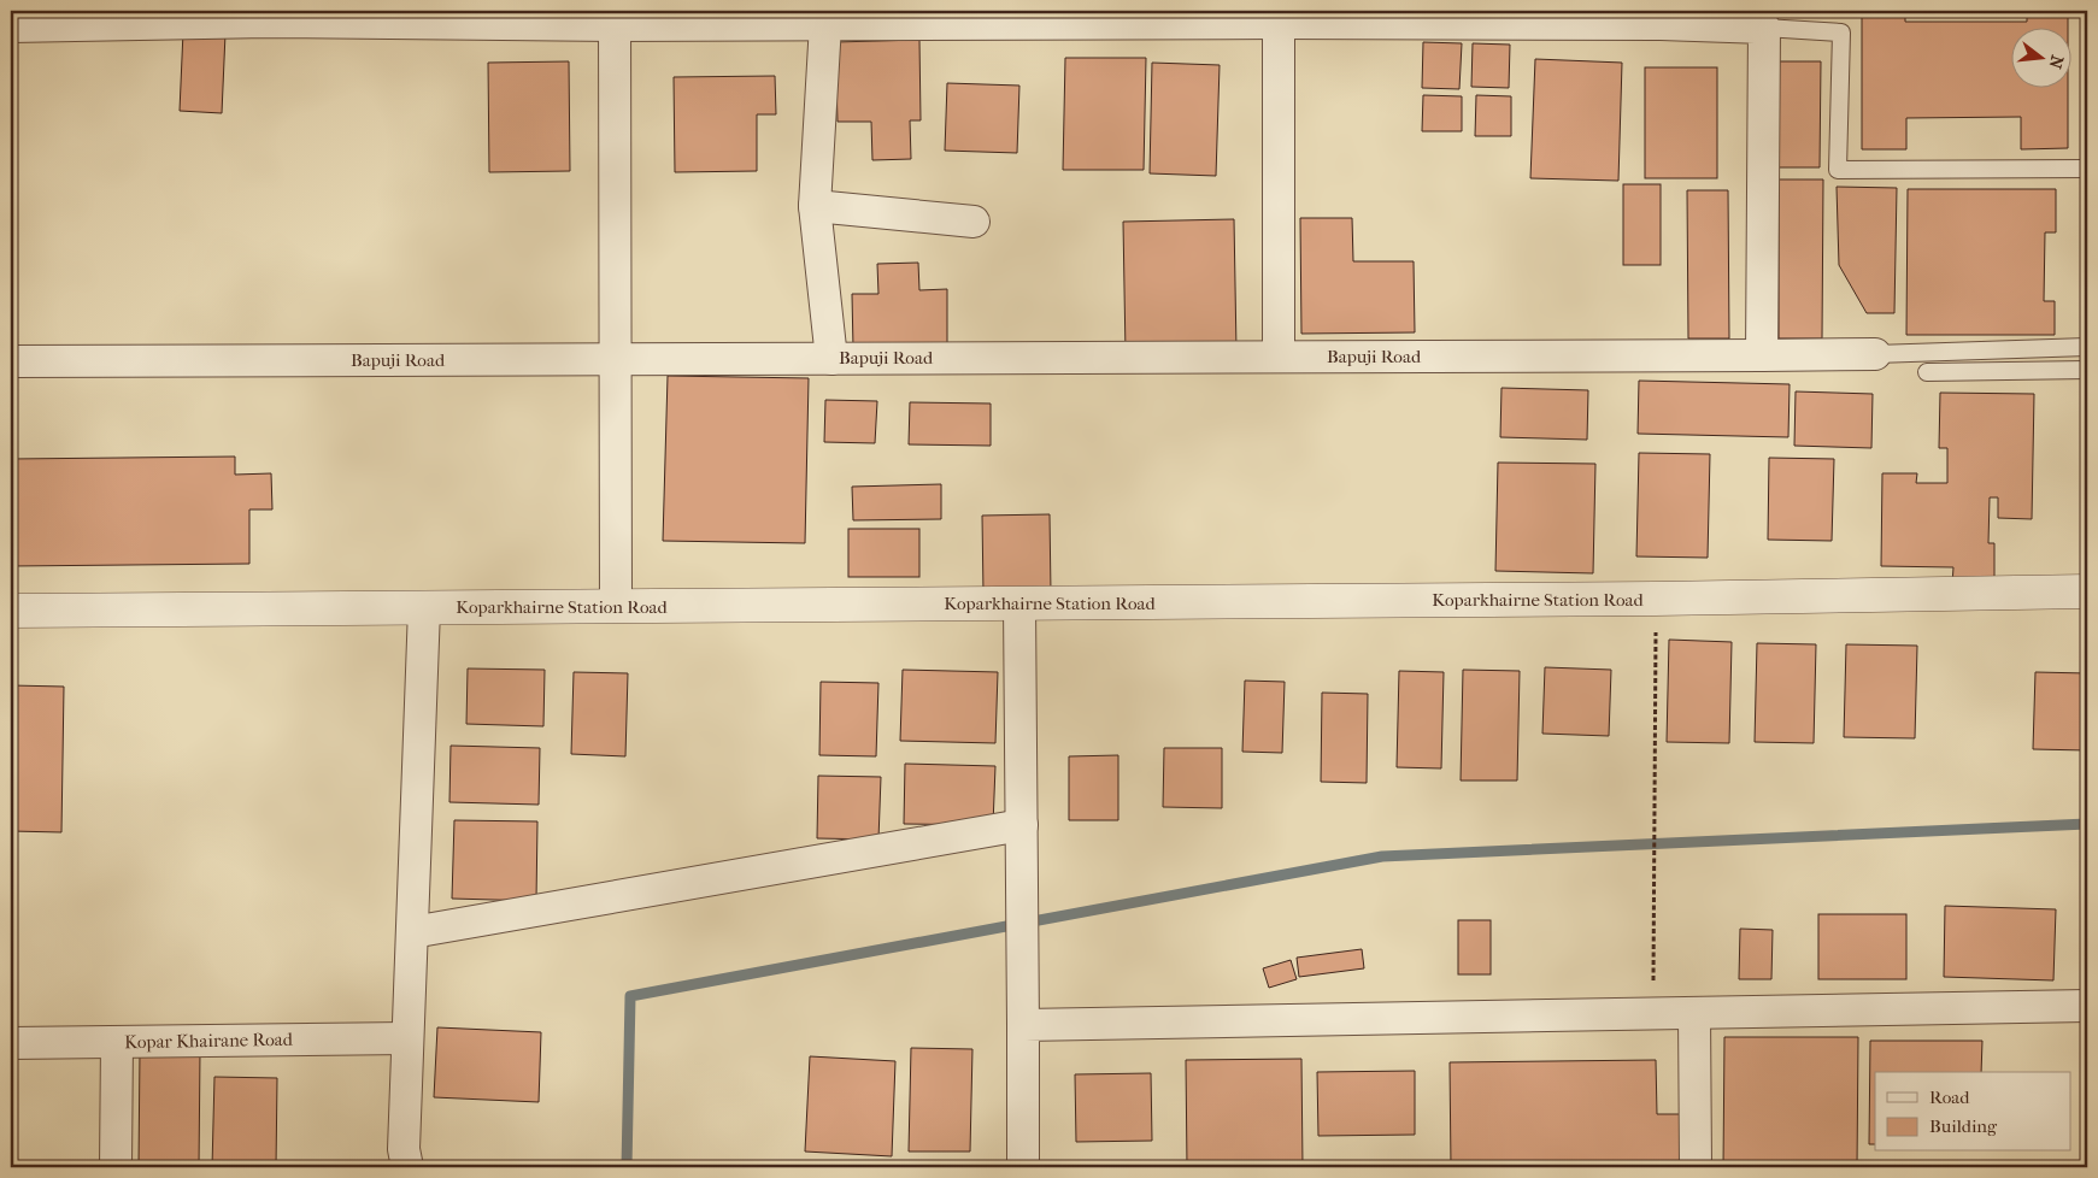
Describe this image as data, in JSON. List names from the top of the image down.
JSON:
{
  "streets": {
    "street": ["Bapuji Road", "Koparkhairne Station Road", "Kopar Khairane Road"]
  },
  "legend": ["Road", "Building"],
  "north": "right"
}
